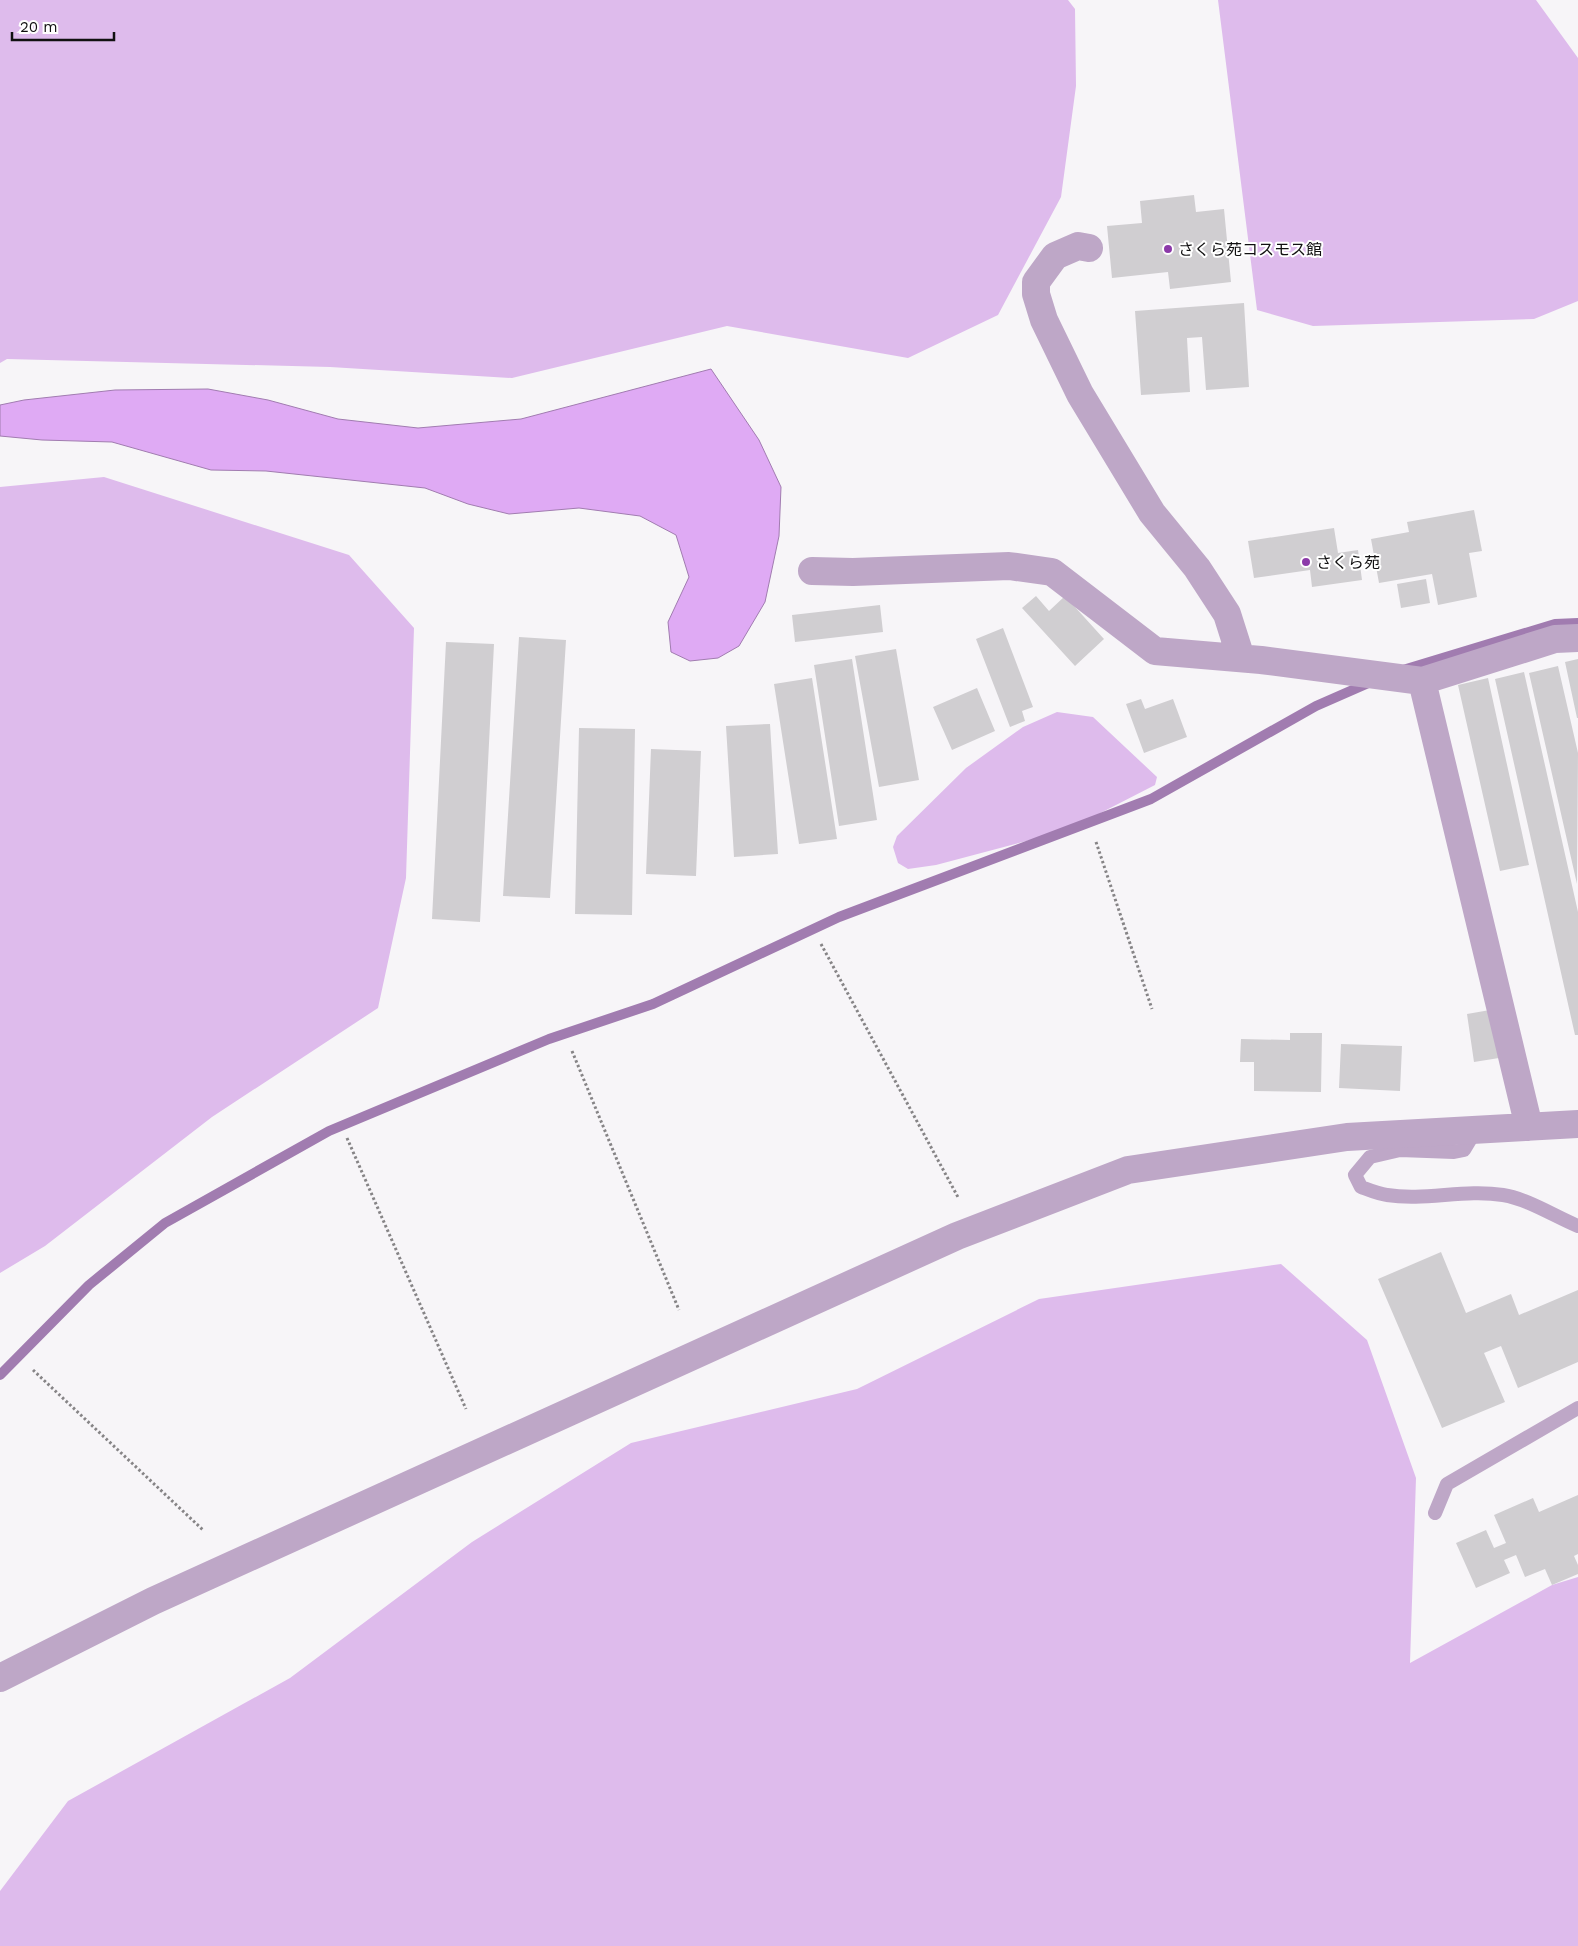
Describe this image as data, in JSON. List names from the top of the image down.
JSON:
{
  "places": ["さくら苑コスモス館", "さくら苑"],
  "scale_bar": "20 m"
}
